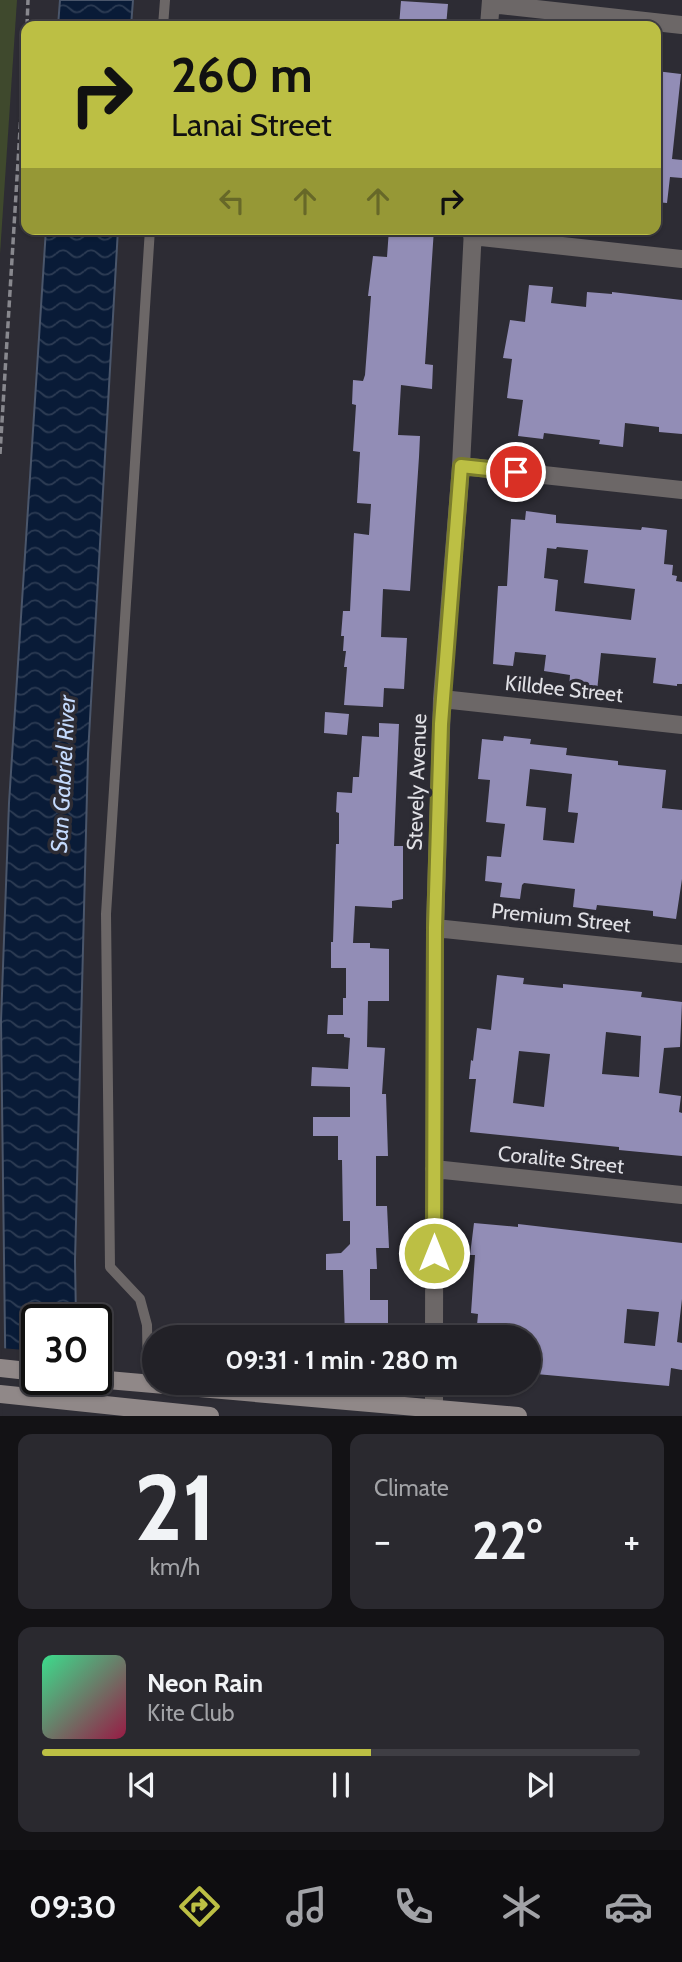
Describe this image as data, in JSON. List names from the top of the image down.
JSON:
{
  "streets": {
    "street": [
      "Killdee Street",
      "Stevely Avenue",
      "Premium Street",
      "Coralite Street"
    ]
  },
  "crossings": [
    ["Killdee Street", "Stevely Avenue"],
    ["Stevely Avenue", "Premium Street"],
    ["Stevely Avenue", "Coralite Street"]
  ],
  "water": ["San Gabriel River"],
  "page": {
    "turn": ["260 m", "Lanai Street"],
    "limit": "30",
    "trip": "09:31 · 1 min · 280 m",
    "tile": [
      ["21", "km/h"],
      "Climate"
    ],
    "heat": ["−", "22°", "+"],
    "song": ["Neon Rain", "Kite Club"],
    "tabs": "09:30"
  }
}
